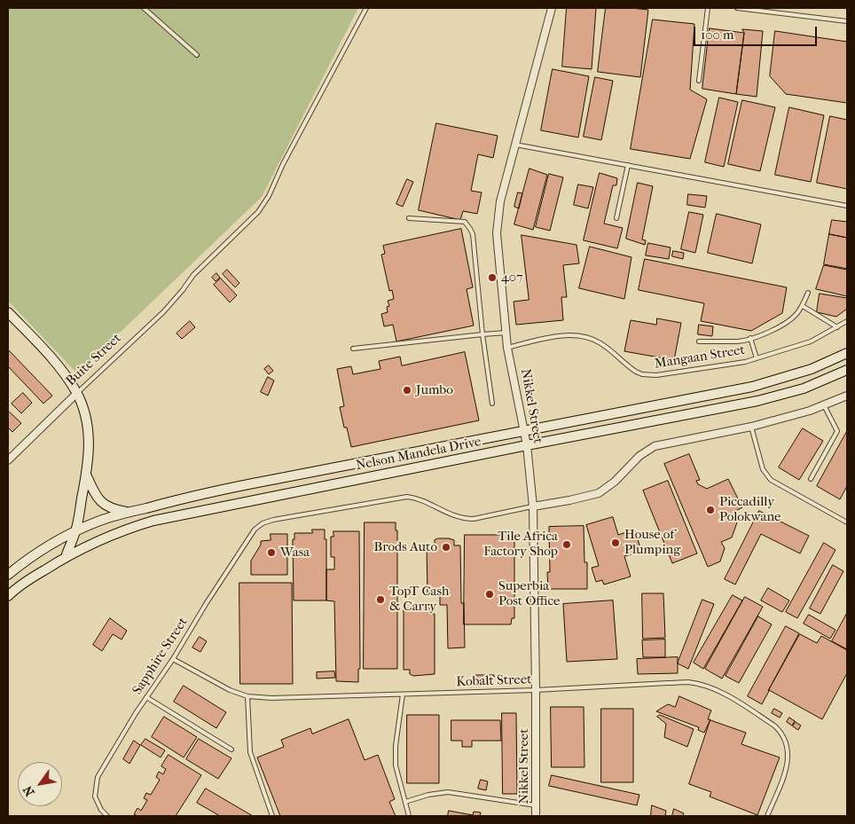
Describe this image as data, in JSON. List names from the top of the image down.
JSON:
{
  "streets": {
    "main road": ["Nelson Mandela Drive"],
    "street": ["Buite Street", "Nikkel Street"],
    "lane": ["Mangaan Street", "Sapphire Street", "Kobalt Street"]
  },
  "crossings": [
    ["Mangaan Street", "Nikkel Street"],
    ["Nikkel Street", "Nelson Mandela Drive"],
    ["Nikkel Street", "Sapphire Street"],
    ["Nikkel Street", "Kobalt Street"],
    ["Sapphire Street", "Kobalt Street"]
  ],
  "places": [
    "407",
    "Jumbo",
    "Piccadilly Polokwane",
    "House of Plumping",
    "Tile Africa Factory Shop",
    "Brods Auto",
    "Wasa",
    "Superbia Post Office",
    "TopT Cash & Carry"
  ],
  "scale_bar": "100 m",
  "north": "bottom left"
}
